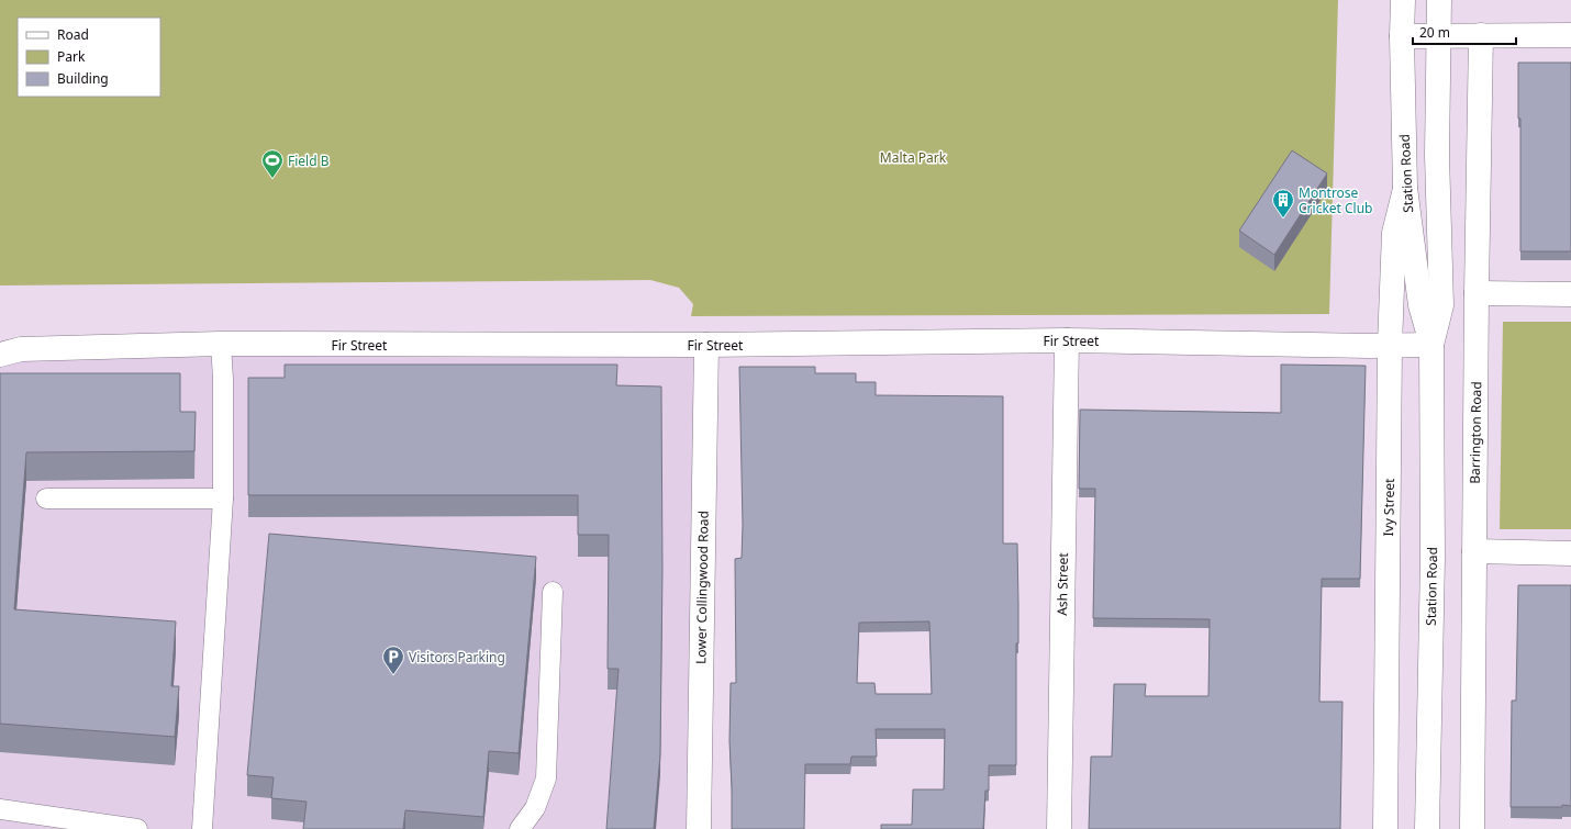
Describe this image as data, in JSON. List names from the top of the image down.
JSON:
{
  "streets": {
    "street": [
      "Station Road",
      "Fir Street",
      "Barrington Road",
      "Ivy Street",
      "Ash Street",
      "Lower Collingwood Road"
    ]
  },
  "crossings": [
    ["Station Road", "Fir Street"],
    ["Station Road", "Ivy Street"],
    ["Fir Street", "Ivy Street"],
    ["Fir Street", "Ash Street"],
    ["Fir Street", "Lower Collingwood Road"]
  ],
  "parks": ["Malta Park"],
  "places": {
    "sports": ["Field B"],
    "building": ["Montrose Cricket Club"],
    "parking": ["Visitors Parking"]
  },
  "legend": ["Road", "Park", "Building"],
  "scale_bar": "20 m"
}
